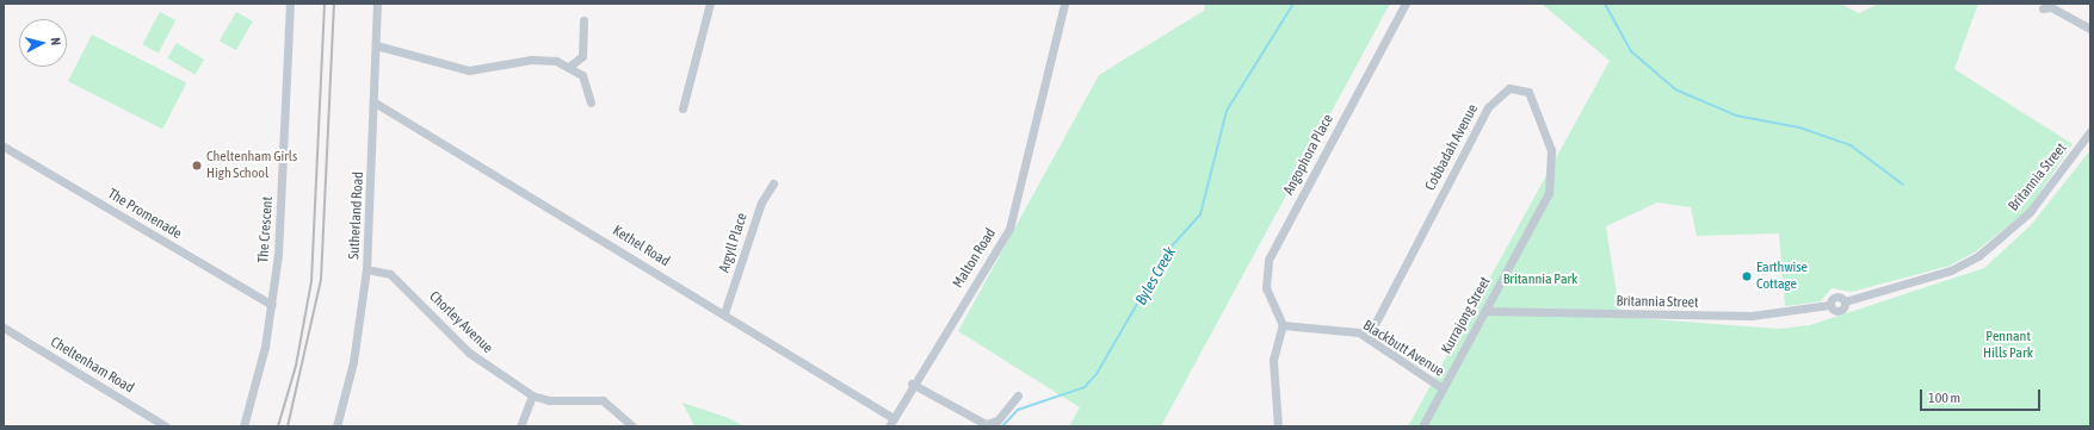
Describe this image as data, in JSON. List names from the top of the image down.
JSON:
{
  "streets": {
    "street": [
      "Cobbadah Avenue",
      "Angophora Place",
      "Britannia Street",
      "The Promenade",
      "Sutherland Road",
      "The Crescent",
      "Argyll Place",
      "Kethel Road",
      "Malton Road",
      "Kurrajong Street",
      "Chorley Avenue",
      "Blackbutt Avenue",
      "Cheltenham Road"
    ]
  },
  "crossings": [
    ["Cobbadah Avenue", "Kurrajong Street"],
    ["Cobbadah Avenue", "Blackbutt Avenue"],
    ["Angophora Place", "Blackbutt Avenue"],
    ["Britannia Street", "Kurrajong Street"],
    ["The Promenade", "The Crescent"],
    ["Sutherland Road", "Kethel Road"],
    ["Sutherland Road", "Chorley Avenue"],
    ["Argyll Place", "Kethel Road"],
    ["Kethel Road", "Malton Road"],
    ["Kurrajong Street", "Blackbutt Avenue"]
  ],
  "water": ["Byles Creek"],
  "parks": ["Britannia Park", "Pennant Hills Park"],
  "places": ["Cheltenham Girls High School", "Earthwise Cottage"],
  "scale_bar": "100 m",
  "north": "right"
}
